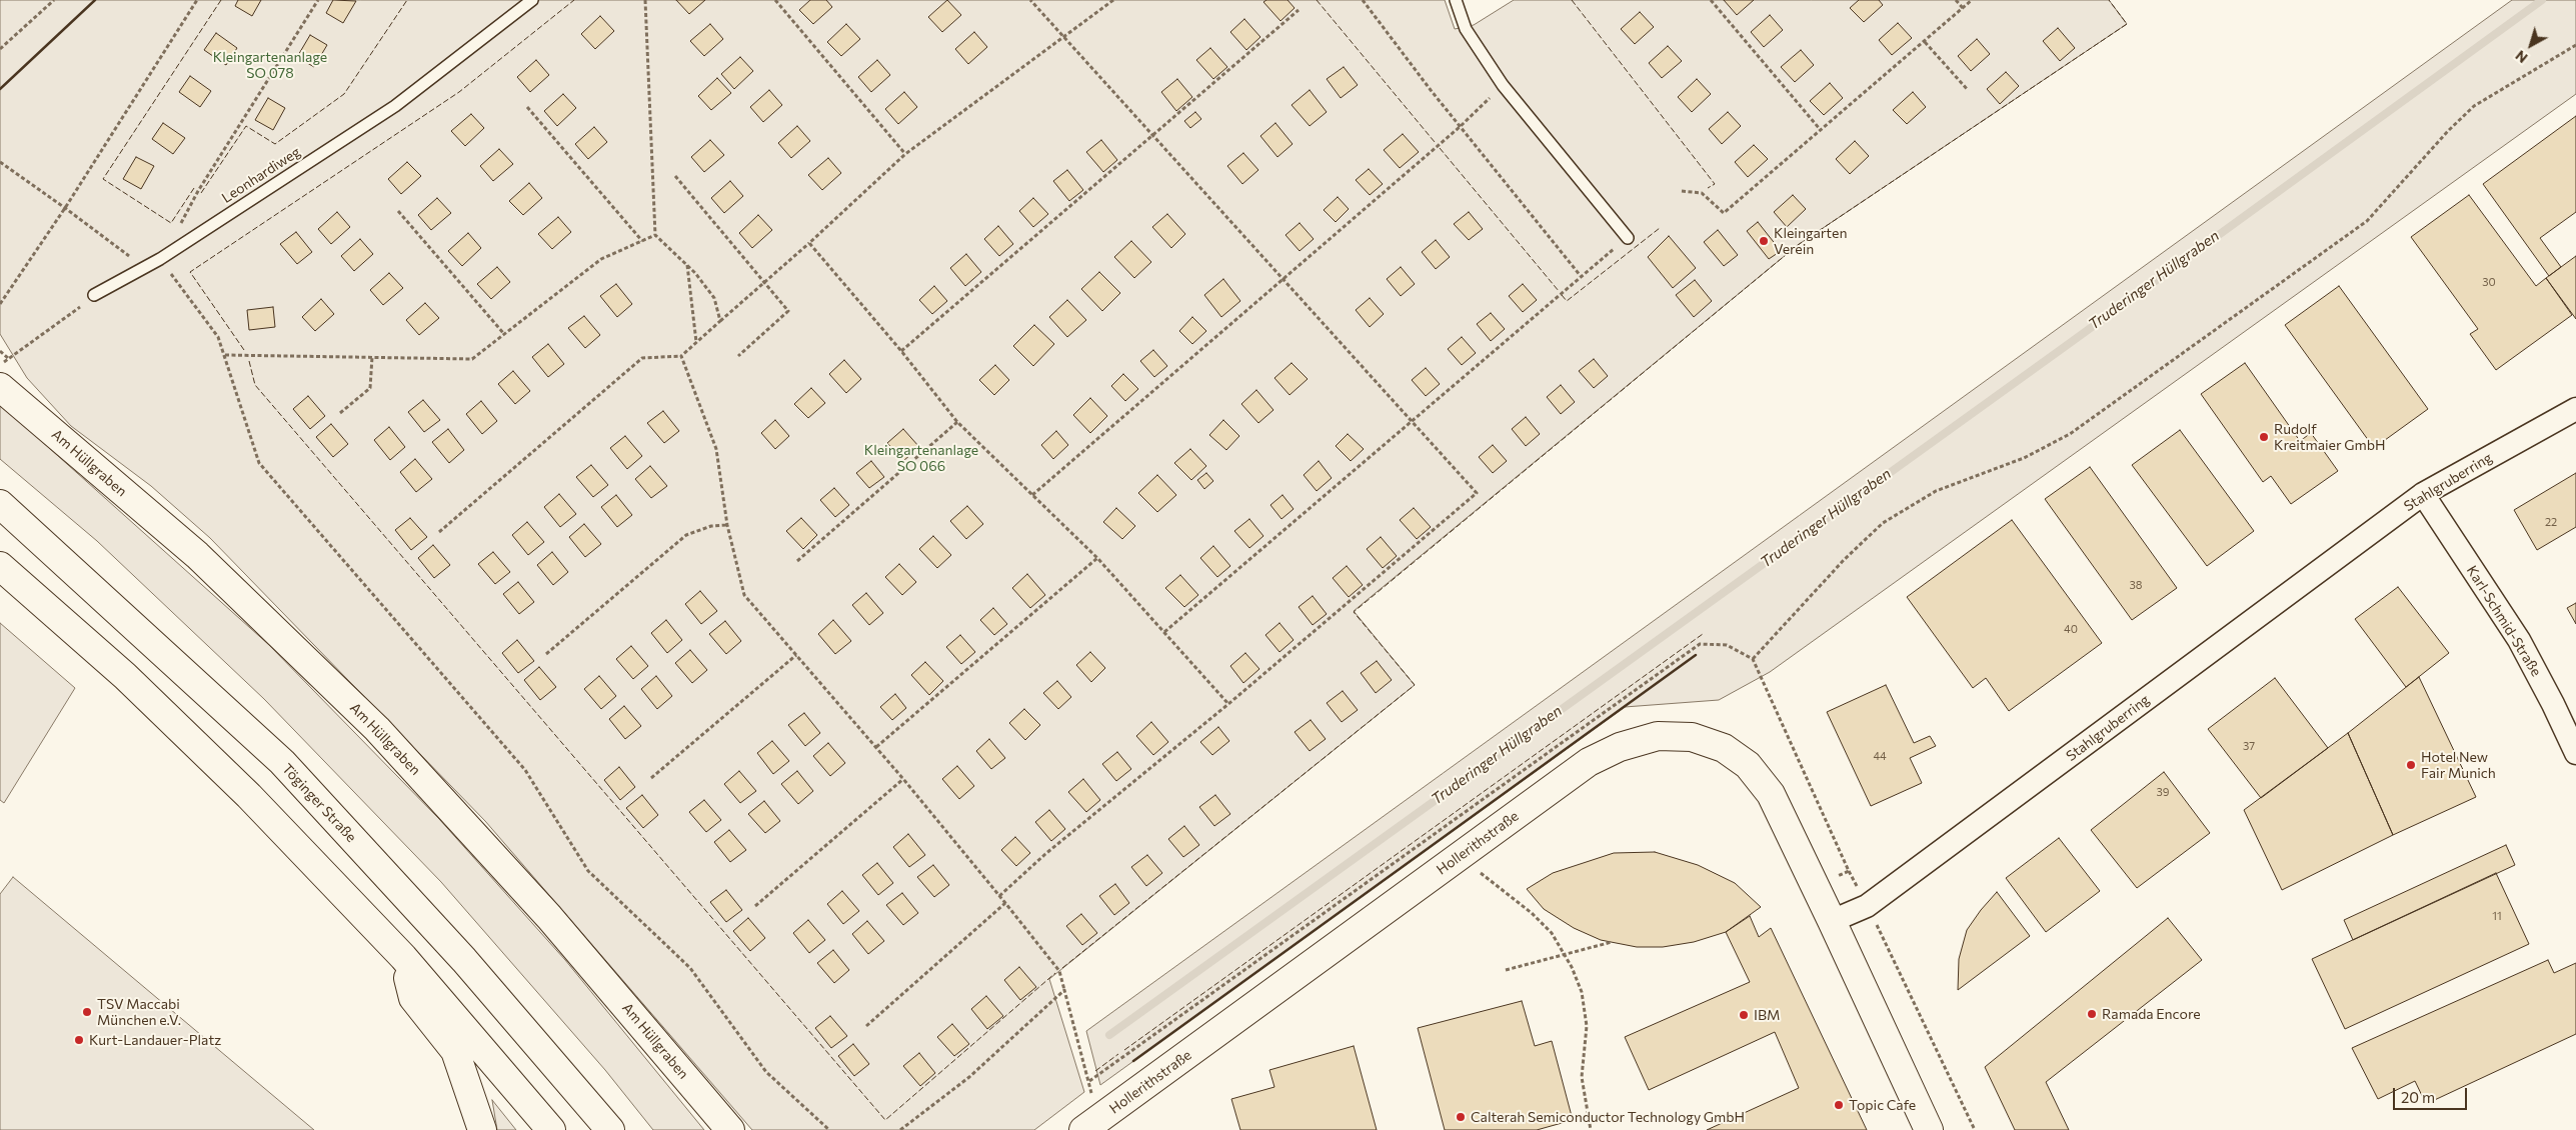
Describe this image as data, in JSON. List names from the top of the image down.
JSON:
{
  "streets": {
    "main road": ["Am Hüllgraben", "Töginger Straße", "Hollerithstraße"],
    "street": ["Stahlgruberring", "Karl-Schmid-Straße"],
    "lane": ["Leonhardiweg"]
  },
  "crossings": [
    ["Stahlgruberring", "Karl-Schmid-Straße"],
    ["Stahlgruberring", "Hollerithstraße"]
  ],
  "water": ["Truderinger Hüllgraben"],
  "parks": ["Kleingartenanlage SO 078", "Kleingartenanlage SO 066"],
  "places": [
    "Kleingarten Verein",
    "Rudolf Kreitmaier GmbH",
    "Hotel New Fair Munich",
    "TSV Maccabi München e.V.",
    "Ramada Encore",
    "IBM",
    "Kurt-Landauer-Platz",
    "Topic Cafe",
    "Calterah Semiconductor Technology GmbH"
  ],
  "house_numbers": [
    "30",
    "22",
    "38",
    "40",
    "37",
    "44",
    "39",
    "11"
  ],
  "scale_bar": "20 m",
  "north": "bottom left"
}
